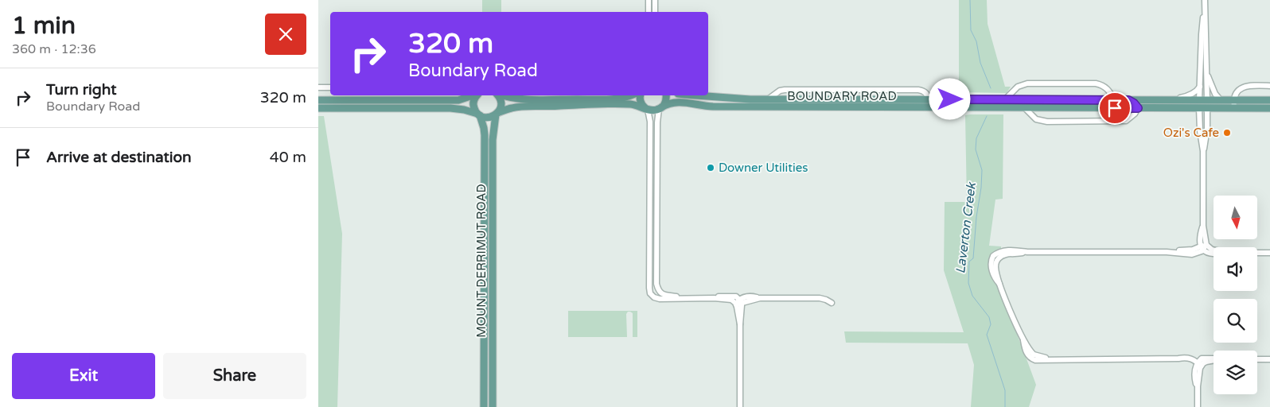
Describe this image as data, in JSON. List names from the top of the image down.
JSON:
{
  "streets": {
    "main road": ["BOUNDARY ROAD", "MOUNT DERRIMUT ROAD"]
  },
  "water": ["Laverton Creek"],
  "places": ["Ozi's Cafe", "Downer Utilities"],
  "north": "bottom",
  "page": {
    "heading": ["1 min", "360 m · 12:36"],
    "turn": ["320 m", "Boundary Road"],
    "list": [
      {
        "name": "Turn right",
        "note": "Boundary Road",
        "value": "320 m"
      },
      {
        "name": "Arrive at destination",
        "value": "40 m"
      }
    ],
    "buttons": ["Exit", "Share"]
  }
}
